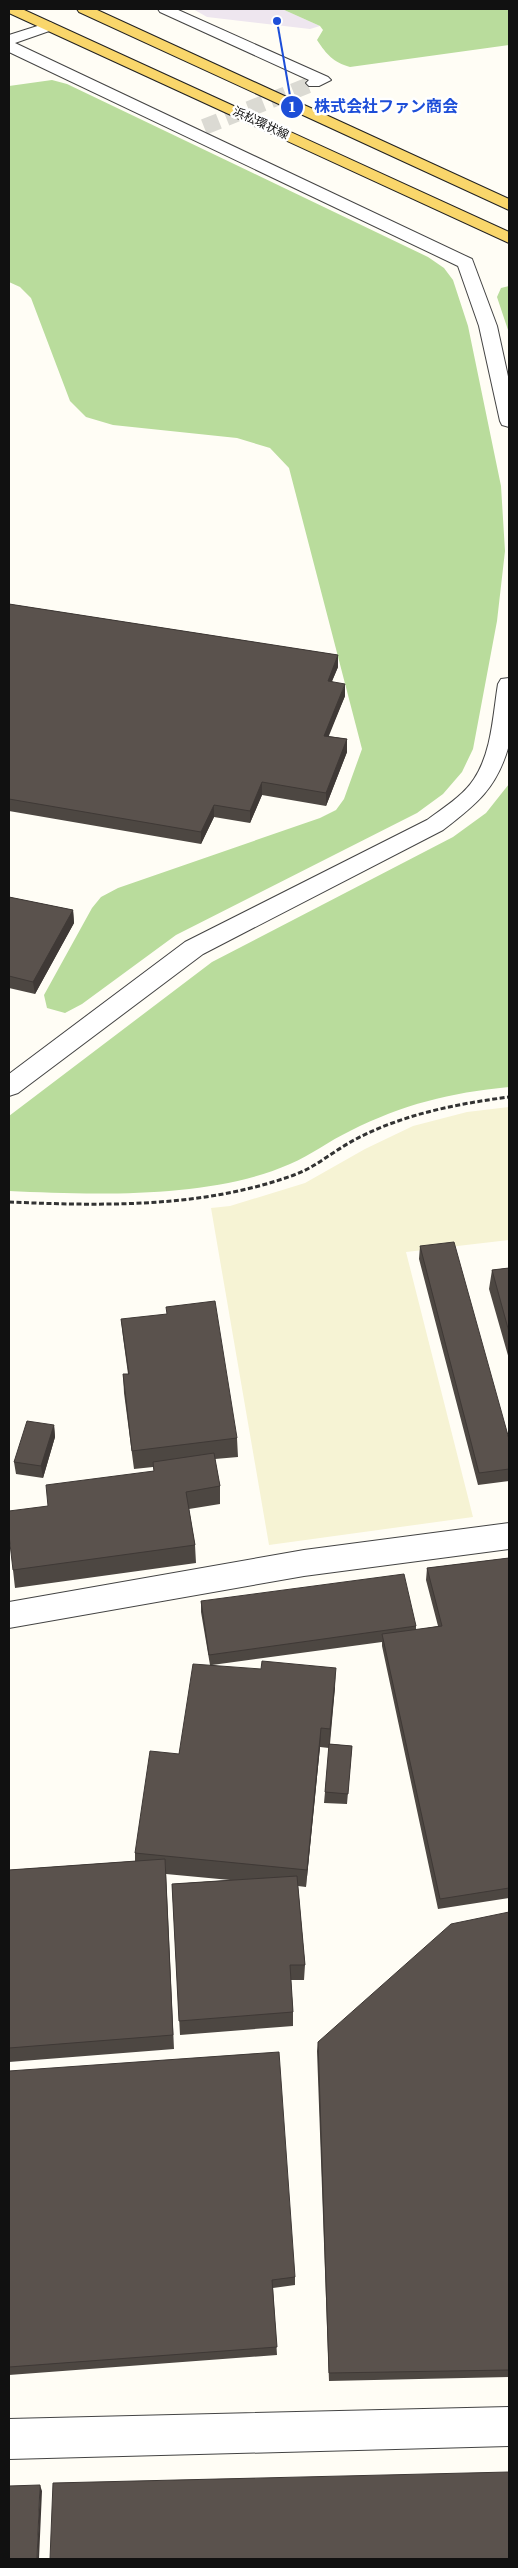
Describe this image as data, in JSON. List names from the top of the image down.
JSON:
{
  "streets": {
    "main road": ["浜松環状線"]
  },
  "places": ["株式会社ファン商会"]
}
